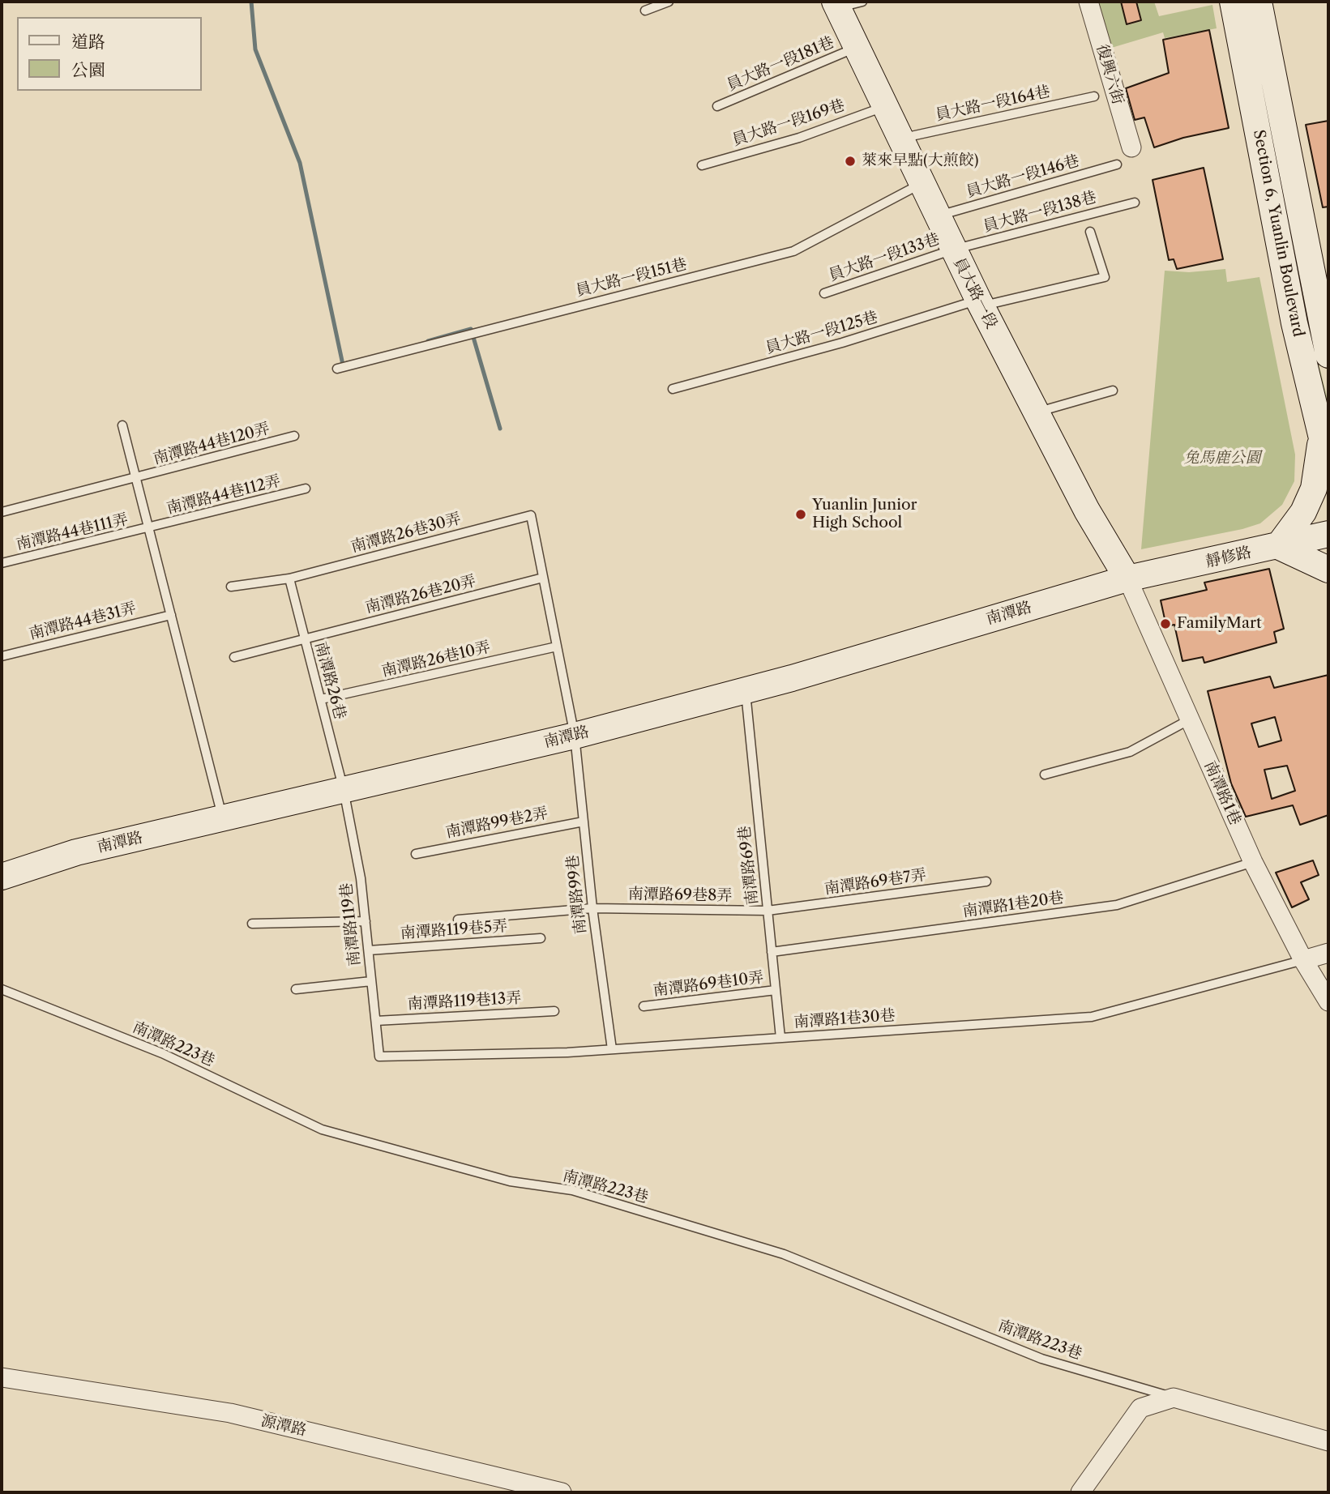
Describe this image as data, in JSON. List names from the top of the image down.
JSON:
{
  "streets": {
    "street": [
      "復興六街",
      "Section 6, Yuanlin Boulevard",
      "員大路一段",
      "靜修路",
      "南潭路",
      "南潭路1巷",
      "源潭路"
    ],
    "lane": [
      "員大路一段181巷",
      "員大路一段164巷",
      "員大路一段169巷",
      "員大路一段146巷",
      "員大路一段138巷",
      "員大路一段133巷",
      "員大路一段151巷",
      "員大路一段125巷",
      "南潭路44巷120弄",
      "南潭路44巷112弄",
      "南潭路44巷111弄",
      "南潭路26巷30弄",
      "南潭路26巷20弄",
      "南潭路44巷31弄",
      "南潭路26巷10弄",
      "南潭路26巷",
      "南潭路99巷2弄",
      "南潭路69巷",
      "南潭路69巷7弄",
      "南潭路99巷",
      "南潭路69巷8弄",
      "南潭路1巷20巷",
      "南潭路119巷",
      "南潭路119巷5弄",
      "南潭路69巷10弄",
      "南潭路119巷13弄",
      "南潭路1巷30巷",
      "南潭路223巷"
    ]
  },
  "crossings": [
    ["員大路一段181巷", "員大路一段"],
    ["員大路一段164巷", "員大路一段"],
    ["員大路一段169巷", "員大路一段"],
    ["員大路一段146巷", "員大路一段"],
    ["員大路一段138巷", "員大路一段133巷"],
    ["員大路一段138巷", "員大路一段"],
    ["員大路一段133巷", "員大路一段"],
    ["員大路一段151巷", "員大路一段"],
    ["員大路一段", "員大路一段125巷"],
    ["員大路一段", "靜修路"],
    ["員大路一段", "南潭路"],
    ["員大路一段", "南潭路1巷"],
    ["南潭路44巷112弄", "南潭路44巷111弄"],
    ["南潭路26巷30弄", "南潭路26巷"],
    ["南潭路26巷30弄", "南潭路99巷"],
    ["靜修路", "南潭路"],
    ["靜修路", "南潭路1巷"],
    ["南潭路26巷20弄", "南潭路26巷"],
    ["南潭路26巷20弄", "南潭路99巷"],
    ["南潭路", "南潭路26巷"],
    ["南潭路", "南潭路1巷"],
    ["南潭路", "南潭路69巷"],
    ["南潭路", "南潭路99巷"],
    ["南潭路", "南潭路119巷"],
    ["南潭路26巷10弄", "南潭路26巷"],
    ["南潭路26巷10弄", "南潭路99巷"],
    ["南潭路26巷", "南潭路119巷"],
    ["南潭路1巷", "南潭路1巷20巷"],
    ["南潭路1巷", "南潭路1巷30巷"],
    ["南潭路99巷2弄", "南潭路99巷"],
    ["南潭路69巷", "南潭路69巷7弄"],
    ["南潭路69巷", "南潭路69巷8弄"],
    ["南潭路69巷", "南潭路1巷20巷"],
    ["南潭路69巷", "南潭路69巷10弄"],
    ["南潭路69巷", "南潭路1巷30巷"],
    ["南潭路69巷7弄", "南潭路69巷8弄"],
    ["南潭路99巷", "南潭路69巷8弄"],
    ["南潭路99巷", "南潭路1巷30巷"],
    ["南潭路119巷", "南潭路119巷5弄"],
    ["南潭路119巷", "南潭路119巷13弄"],
    ["南潭路119巷", "南潭路1巷30巷"]
  ],
  "parks": ["兔馬鹿公園"],
  "places": ["萊來早點(大煎餃)", "Yuanlin Junior High School", "FamilyMart"],
  "legend": ["道路", "公園"]
}
